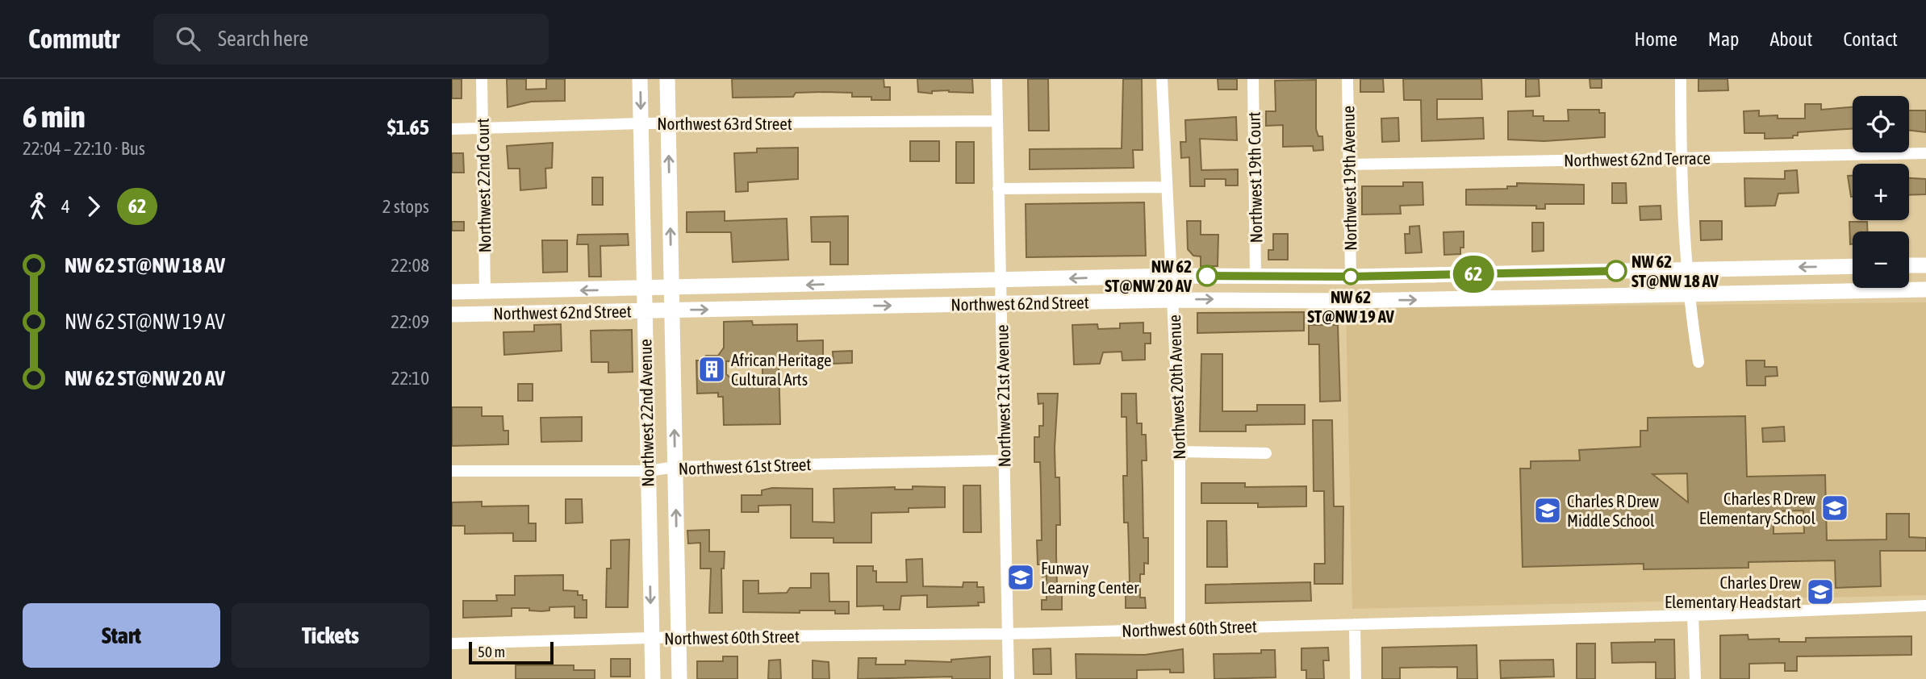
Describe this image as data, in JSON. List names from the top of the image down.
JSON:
{
  "streets": {
    "main road": ["Northwest 62nd Street", "Northwest 22nd Avenue"],
    "street": [
      "Northwest 63rd Street",
      "Northwest 62nd Terrace",
      "Northwest 19th Court",
      "Northwest 19th Avenue",
      "Northwest 22nd Court",
      "Northwest 20th Avenue",
      "Northwest 21st Avenue",
      "Northwest 61st Street",
      "Northwest 60th Street"
    ]
  },
  "crossings": [
    ["Northwest 63rd Street", "Northwest 22nd Court"],
    ["Northwest 63rd Street", "Northwest 21st Avenue"],
    ["Northwest 63rd Street", "Northwest 22nd Avenue"],
    ["Northwest 62nd Terrace", "Northwest 19th Avenue"],
    ["Northwest 19th Court", "Northwest 62nd Street"],
    ["Northwest 19th Avenue", "Northwest 62nd Street"],
    ["Northwest 22nd Court", "Northwest 62nd Street"],
    ["Northwest 62nd Street", "Northwest 20th Avenue"],
    ["Northwest 62nd Street", "Northwest 21st Avenue"],
    ["Northwest 62nd Street", "Northwest 22nd Avenue"],
    ["Northwest 20th Avenue", "Northwest 60th Street"],
    ["Northwest 21st Avenue", "Northwest 61st Street"],
    ["Northwest 21st Avenue", "Northwest 60th Street"],
    ["Northwest 22nd Avenue", "Northwest 61st Street"],
    ["Northwest 22nd Avenue", "Northwest 60th Street"]
  ],
  "places": {
    "other": ["NW 62 ST@NW 18 AV", "NW 62 ST@NW 20 AV", "NW 62 ST@NW 19 AV"],
    "building": ["African Heritage Cultural Arts"],
    "school or university": [
      "Charles R Drew Elementary School",
      "Charles R Drew Middle School",
      "Funway Learning Center",
      "Charles Drew Elementary Headstart"
    ]
  },
  "lines": ["bus line 62"],
  "scale_bar": "50 m",
  "page": {
    "header": "Commutr",
    "search": "Search here",
    "nav": [
      "Home",
      "Map",
      "About",
      "Contact"
    ],
    "heading": ["6 min", "22:04 – 22:10 · Bus", "$1.65"],
    "on_map": "62",
    "map_buttons": ["+", "−"],
    "legs": ["4", "62", "2 stops"],
    "list": [
      {
        "name": "NW 62 ST@NW 18 AV",
        "value": "22:08"
      },
      {
        "name": "NW 62 ST@NW 19 AV",
        "value": "22:09"
      },
      {
        "name": "NW 62 ST@NW 20 AV",
        "value": "22:10"
      }
    ],
    "buttons": ["Start", "Tickets"],
    "scale": "50 m"
  }
}
